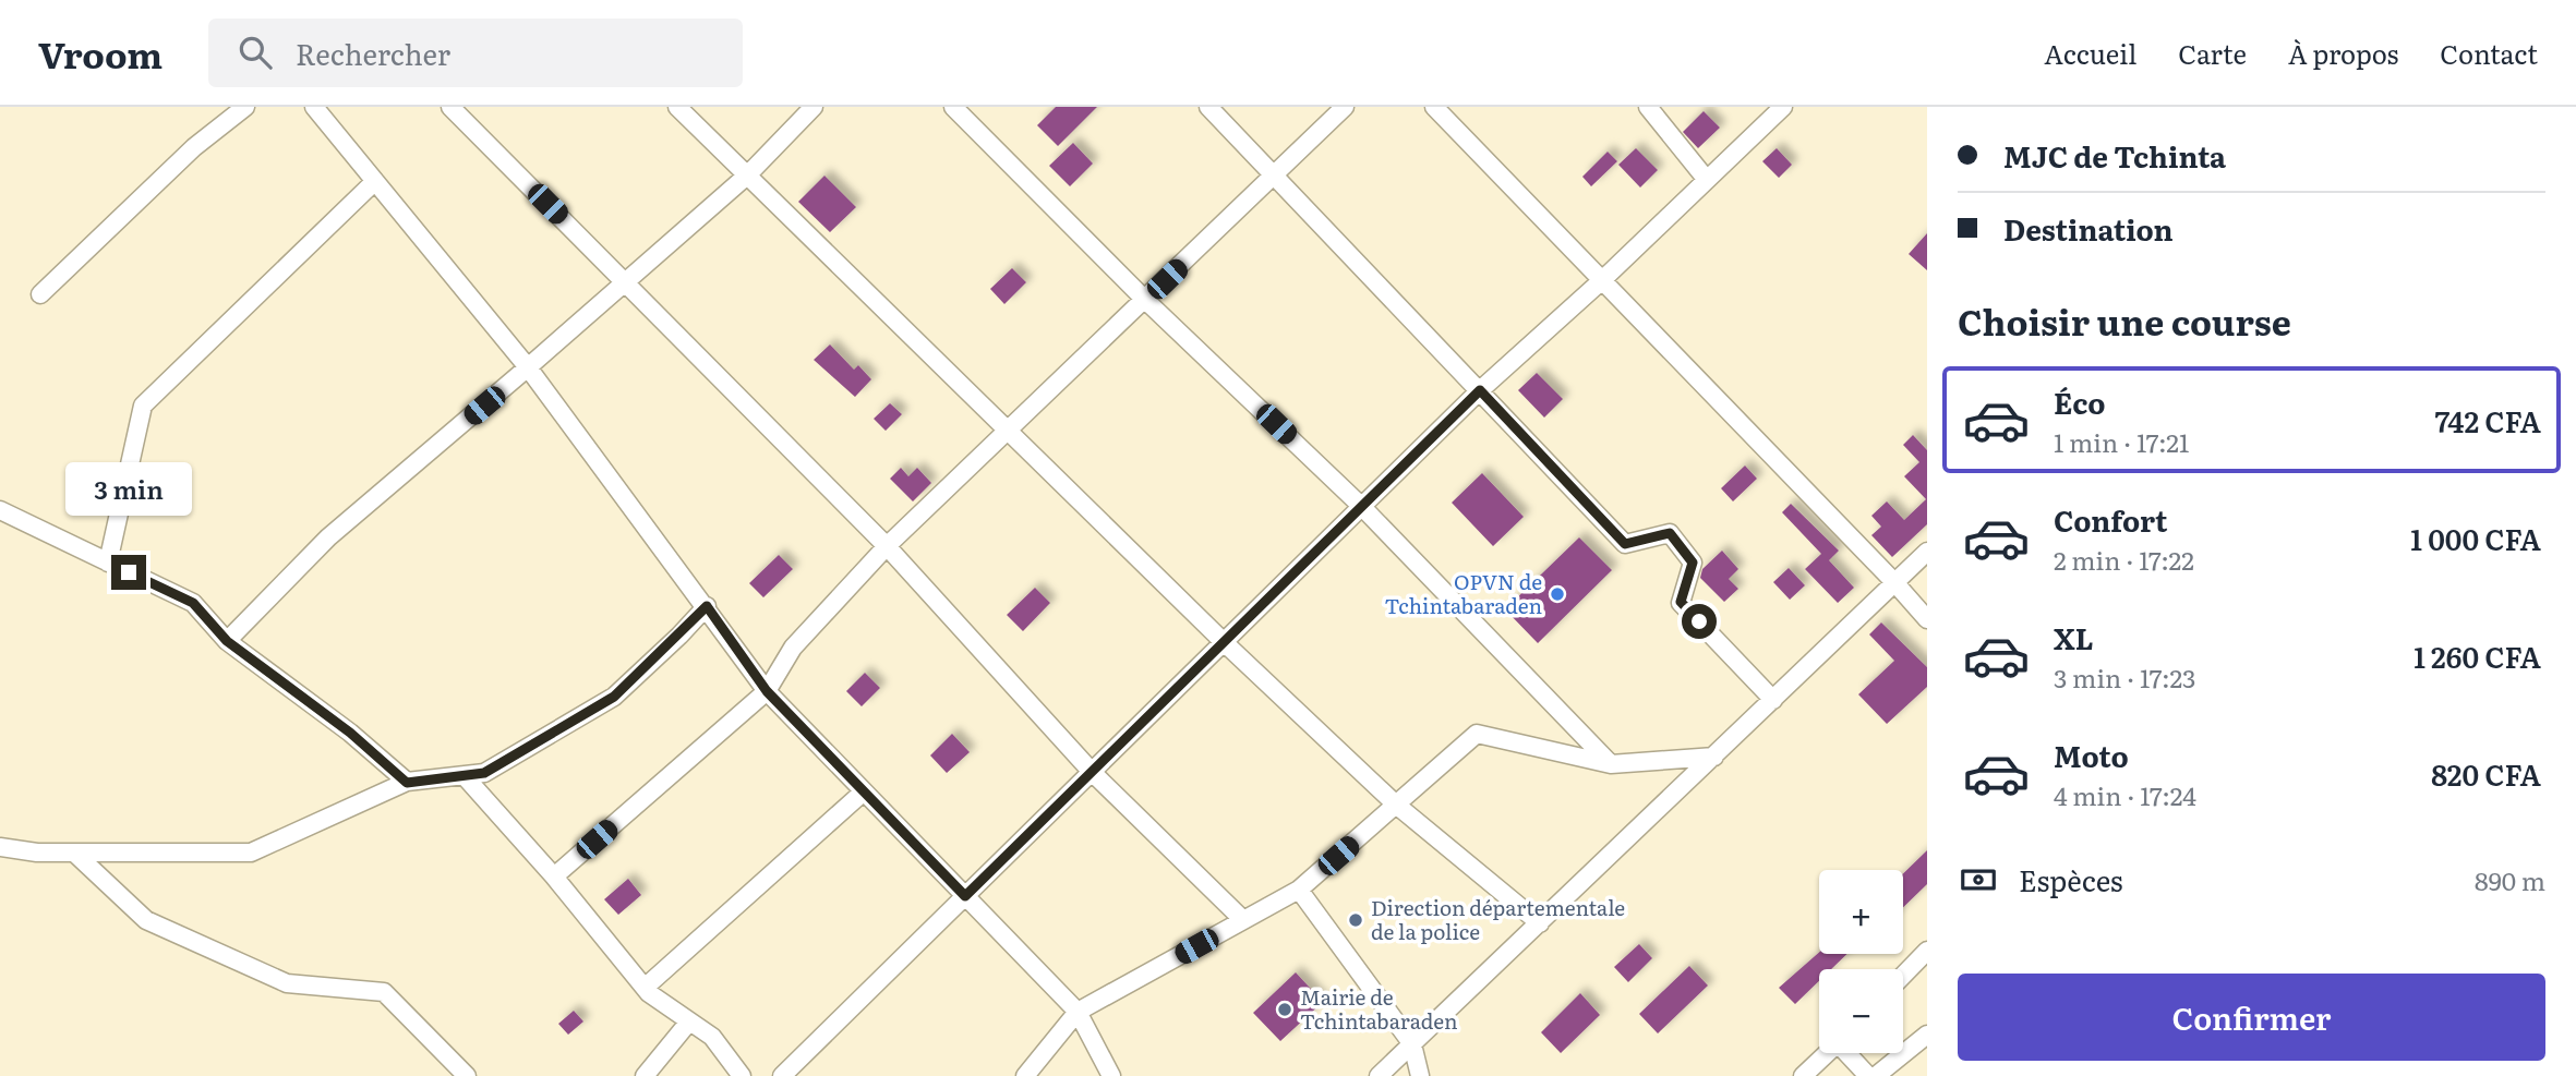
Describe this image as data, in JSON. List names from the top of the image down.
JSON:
{
  "places": ["OPVN de Tchintabaraden", "Direction départementale de la police", "Mairie de Tchintabaraden"],
  "page": {
    "header": "Vroom",
    "search": "Rechercher",
    "nav": [
      "Accueil",
      "Carte",
      "À propos",
      "Contact"
    ],
    "banner": ["MJC de Tchinta", "Destination"],
    "heading": "Choisir une course",
    "list": [
      {
        "name": "Éco",
        "note": "1 min · 17:21",
        "value": "742 CFA"
      },
      {
        "name": "Confort",
        "note": "2 min · 17:22",
        "value": "1 000 CFA"
      },
      {
        "name": "XL",
        "note": "3 min · 17:23",
        "value": "1 260 CFA"
      },
      {
        "name": "Moto",
        "note": "4 min · 17:24",
        "value": "820 CFA"
      }
    ],
    "bubble": "3 min",
    "pay": ["Espèces", "890 m"],
    "map_buttons": ["+", "−"],
    "buttons": "Confirmer"
  }
}
